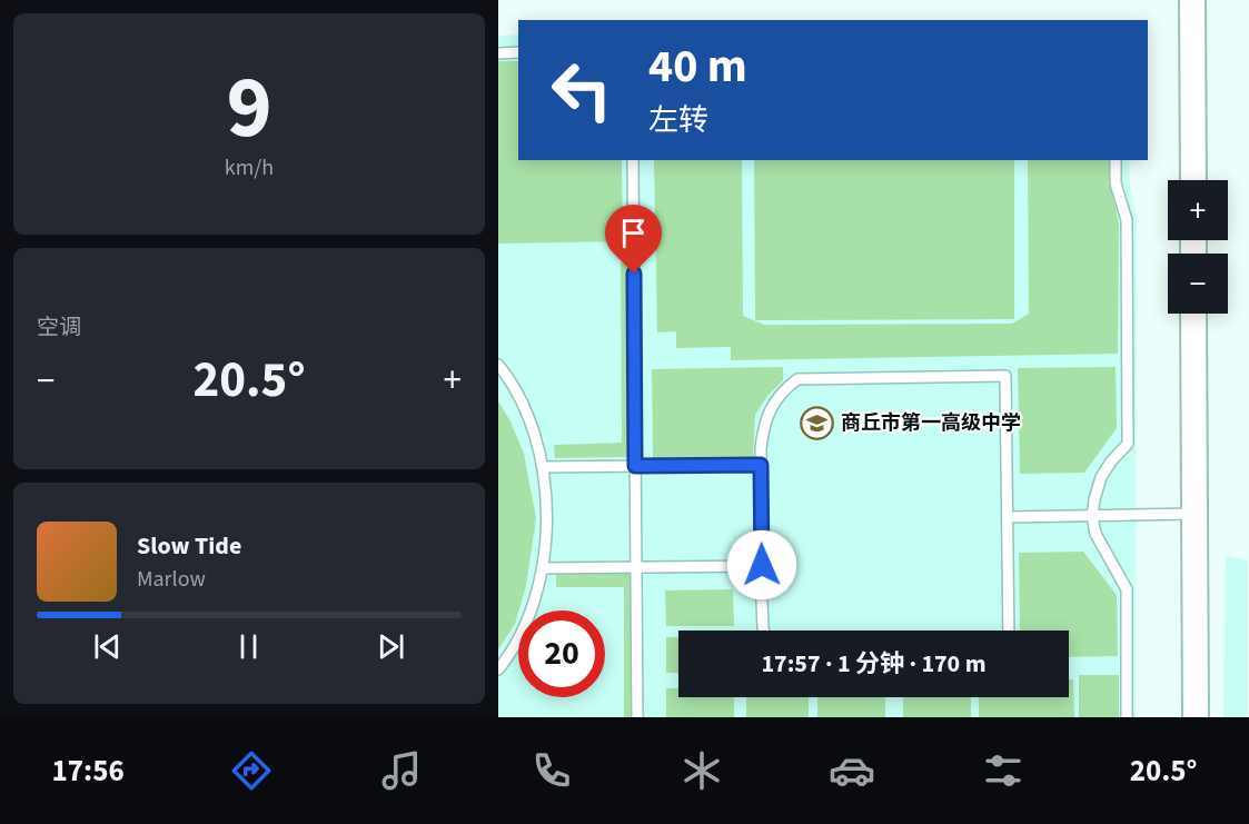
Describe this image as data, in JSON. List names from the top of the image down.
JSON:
{
  "places": {
    "school or university": ["商丘市第一高级中学"]
  },
  "page": {
    "tile": [
      ["9", "km/h"],
      "空调"
    ],
    "turn": ["40 m", "左转"],
    "map_buttons": ["+", "−"],
    "heat": ["−", "20.5°", "+"],
    "song": ["Slow Tide", "Marlow"],
    "limit": "20",
    "trip": "17:57 · 1 分钟 · 170 m",
    "tabs": ["17:56", "20.5°"]
  }
}
